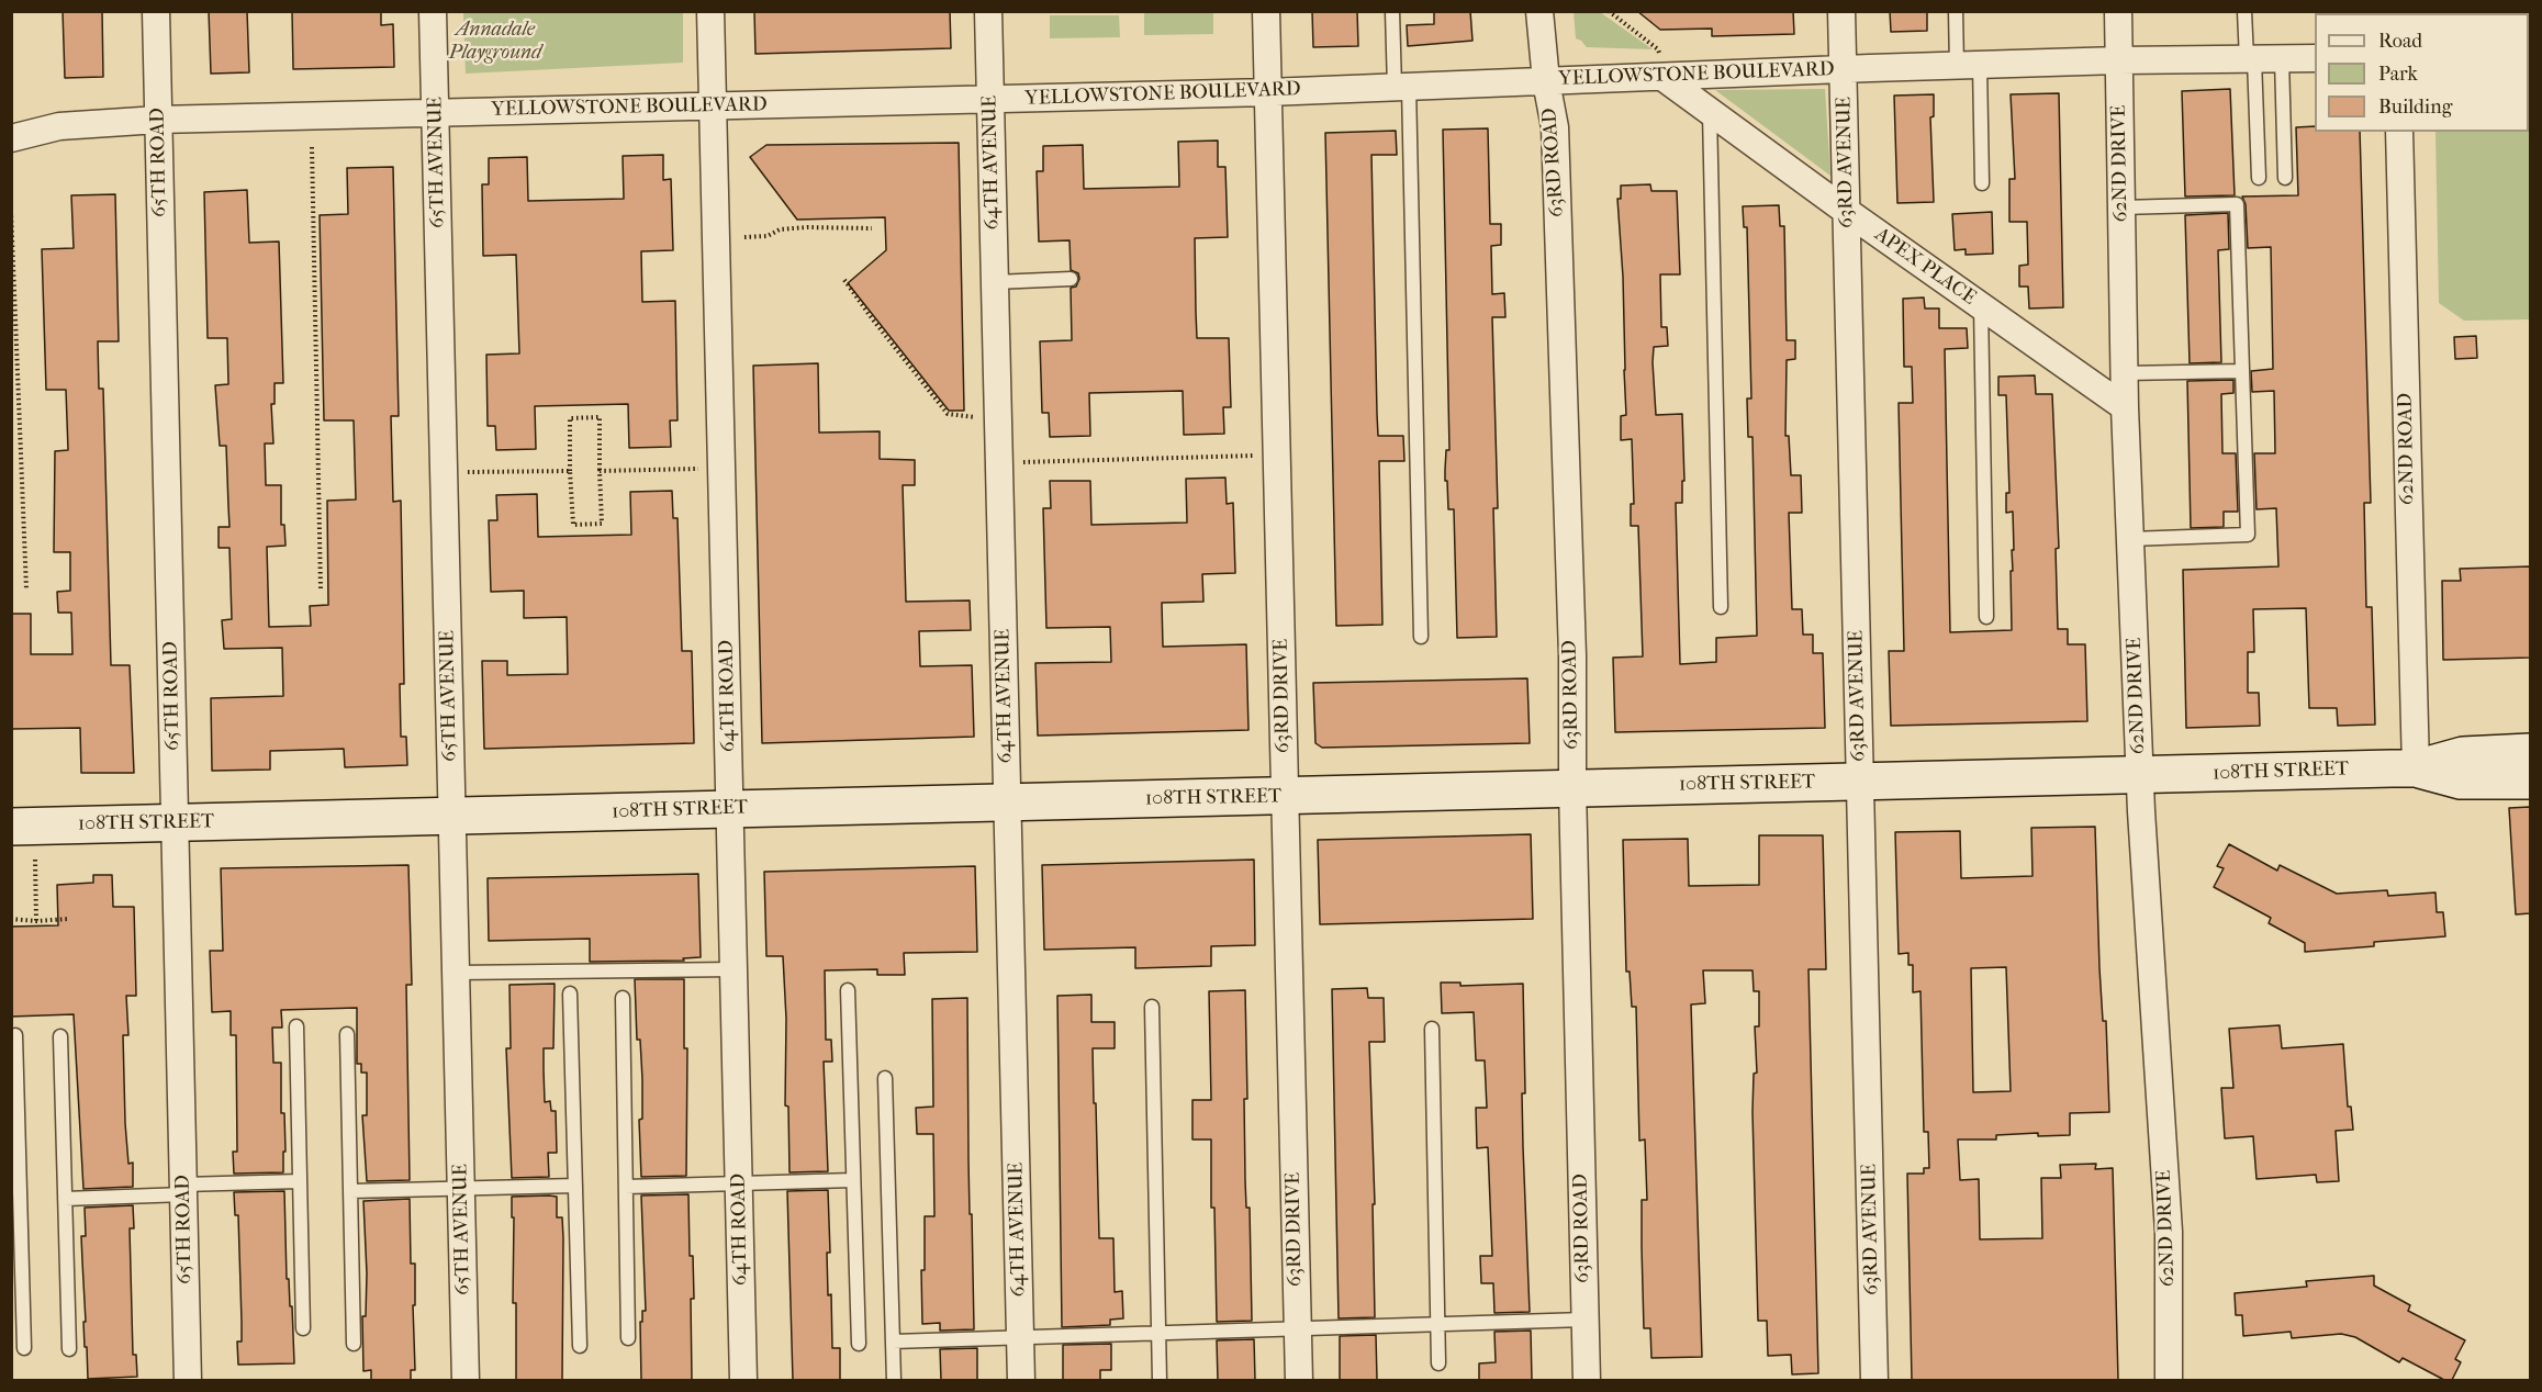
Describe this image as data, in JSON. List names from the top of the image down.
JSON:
{
  "streets": {
    "main road": ["108TH STREET"],
    "street": [
      "YELLOWSTONE BOULEVARD",
      "65TH ROAD",
      "65TH AVENUE",
      "64TH AVENUE",
      "63RD ROAD",
      "63RD AVENUE",
      "62ND DRIVE",
      "APEX PLACE",
      "62ND ROAD",
      "64TH ROAD",
      "63RD DRIVE"
    ]
  },
  "crossings": [
    ["YELLOWSTONE BOULEVARD", "65TH ROAD"],
    ["YELLOWSTONE BOULEVARD", "65TH AVENUE"],
    ["YELLOWSTONE BOULEVARD", "64TH AVENUE"],
    ["YELLOWSTONE BOULEVARD", "63RD ROAD"],
    ["YELLOWSTONE BOULEVARD", "63RD AVENUE"],
    ["YELLOWSTONE BOULEVARD", "62ND DRIVE"],
    ["YELLOWSTONE BOULEVARD", "APEX PLACE"],
    ["YELLOWSTONE BOULEVARD", "64TH ROAD"],
    ["YELLOWSTONE BOULEVARD", "63RD DRIVE"],
    ["65TH ROAD", "108TH STREET"],
    ["65TH AVENUE", "108TH STREET"],
    ["64TH AVENUE", "108TH STREET"],
    ["63RD ROAD", "108TH STREET"],
    ["63RD AVENUE", "APEX PLACE"],
    ["63RD AVENUE", "108TH STREET"],
    ["62ND DRIVE", "APEX PLACE"],
    ["62ND DRIVE", "108TH STREET"],
    ["62ND ROAD", "108TH STREET"],
    ["64TH ROAD", "108TH STREET"],
    ["63RD DRIVE", "108TH STREET"]
  ],
  "parks": ["Annadale Playground"],
  "legend": ["Road", "Park", "Building"]
}
